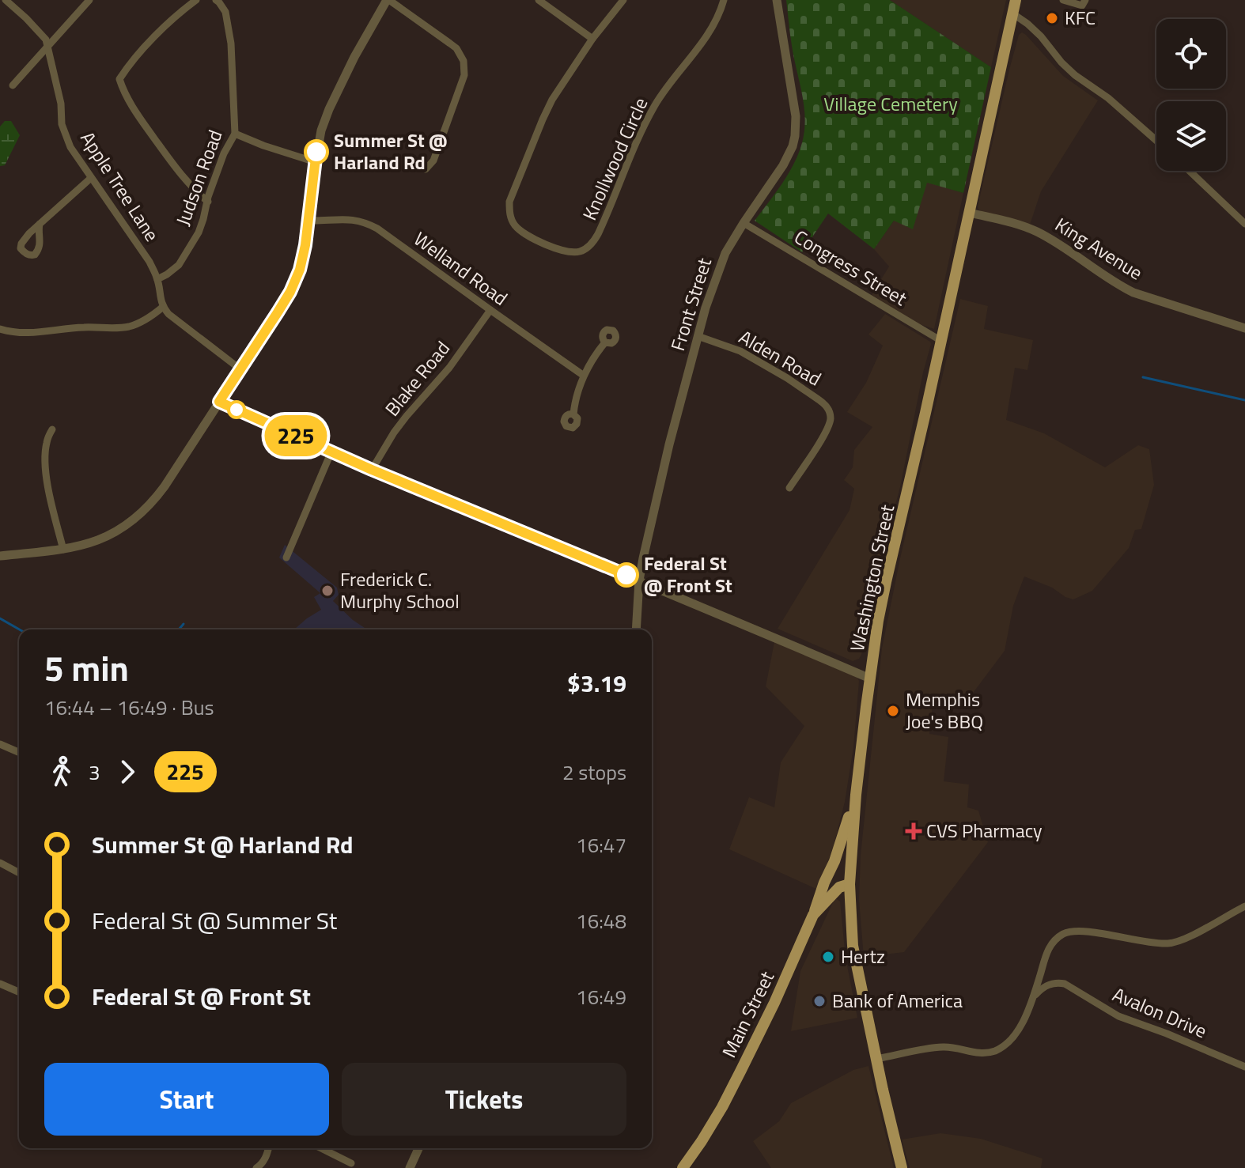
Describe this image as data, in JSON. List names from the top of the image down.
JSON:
{
  "streets": {
    "main road": ["Washington Street", "Main Street"],
    "street": [
      "Knollwood Circle",
      "Judson Road",
      "Apple Tree Lane",
      "King Avenue",
      "Congress Street",
      "Welland Road",
      "Front Street",
      "Alden Road",
      "Blake Road",
      "Avalon Drive"
    ]
  },
  "crossings": [
    ["Judson Road", "Apple Tree Lane"],
    ["King Avenue", "Washington Street"],
    ["Congress Street", "Front Street"],
    ["Congress Street", "Washington Street"],
    ["Welland Road", "Blake Road"],
    ["Front Street", "Alden Road"],
    ["Washington Street", "Main Street"]
  ],
  "parks": ["Village Cemetery"],
  "places": {
    "other": [
      "KFC",
      "Summer St @ Harland Rd",
      "Federal St @ Front St",
      "Frederick C. Murphy School",
      "Memphis Joe's BBQ",
      "Hertz",
      "Bank of America"
    ],
    "health": ["CVS Pharmacy"]
  },
  "lines": ["bus line 225"],
  "page": {
    "on_map": "225",
    "heading": ["5 min", "16:44 – 16:49 · Bus", "$3.19"],
    "legs": ["3", "225", "2 stops"],
    "list": [
      {
        "name": "Summer St @ Harland Rd",
        "value": "16:47"
      },
      {
        "name": "Federal St @ Summer St",
        "value": "16:48"
      },
      {
        "name": "Federal St @ Front St",
        "value": "16:49"
      }
    ],
    "buttons": ["Start", "Tickets"]
  }
}
